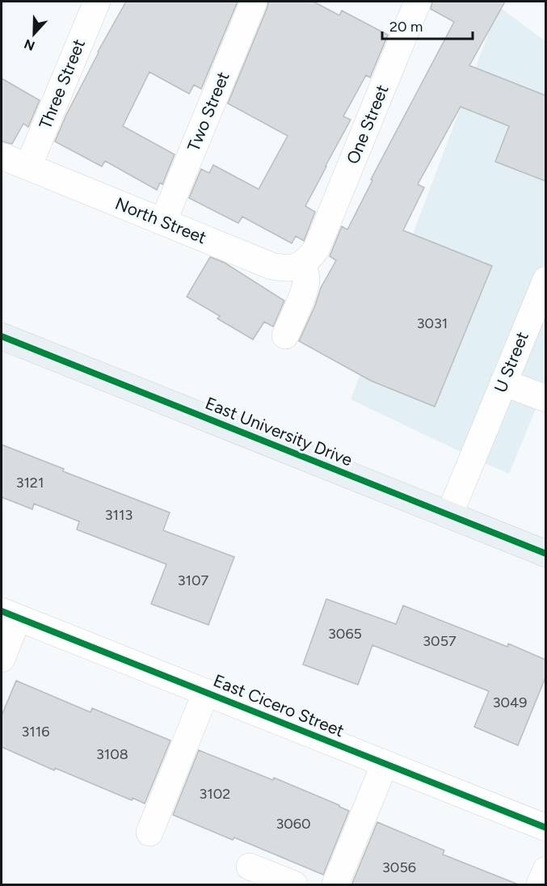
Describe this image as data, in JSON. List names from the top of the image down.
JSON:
{
  "streets": {
    "main road": ["East University Drive"],
    "street": [
      "Three Street",
      "Two Street",
      "One Street",
      "North Street",
      "U Street",
      "East Cicero Street"
    ]
  },
  "crossings": [
    ["Three Street", "North Street"],
    ["Two Street", "North Street"],
    ["One Street", "North Street"],
    ["U Street", "East University Drive"]
  ],
  "house_numbers": [
    "3031",
    "3121",
    "3113",
    "3107",
    "3065",
    "3057",
    "3049",
    "3116",
    "3108",
    "3102",
    "3060",
    "3056"
  ],
  "scale_bar": "20 m",
  "north": "bottom"
}
